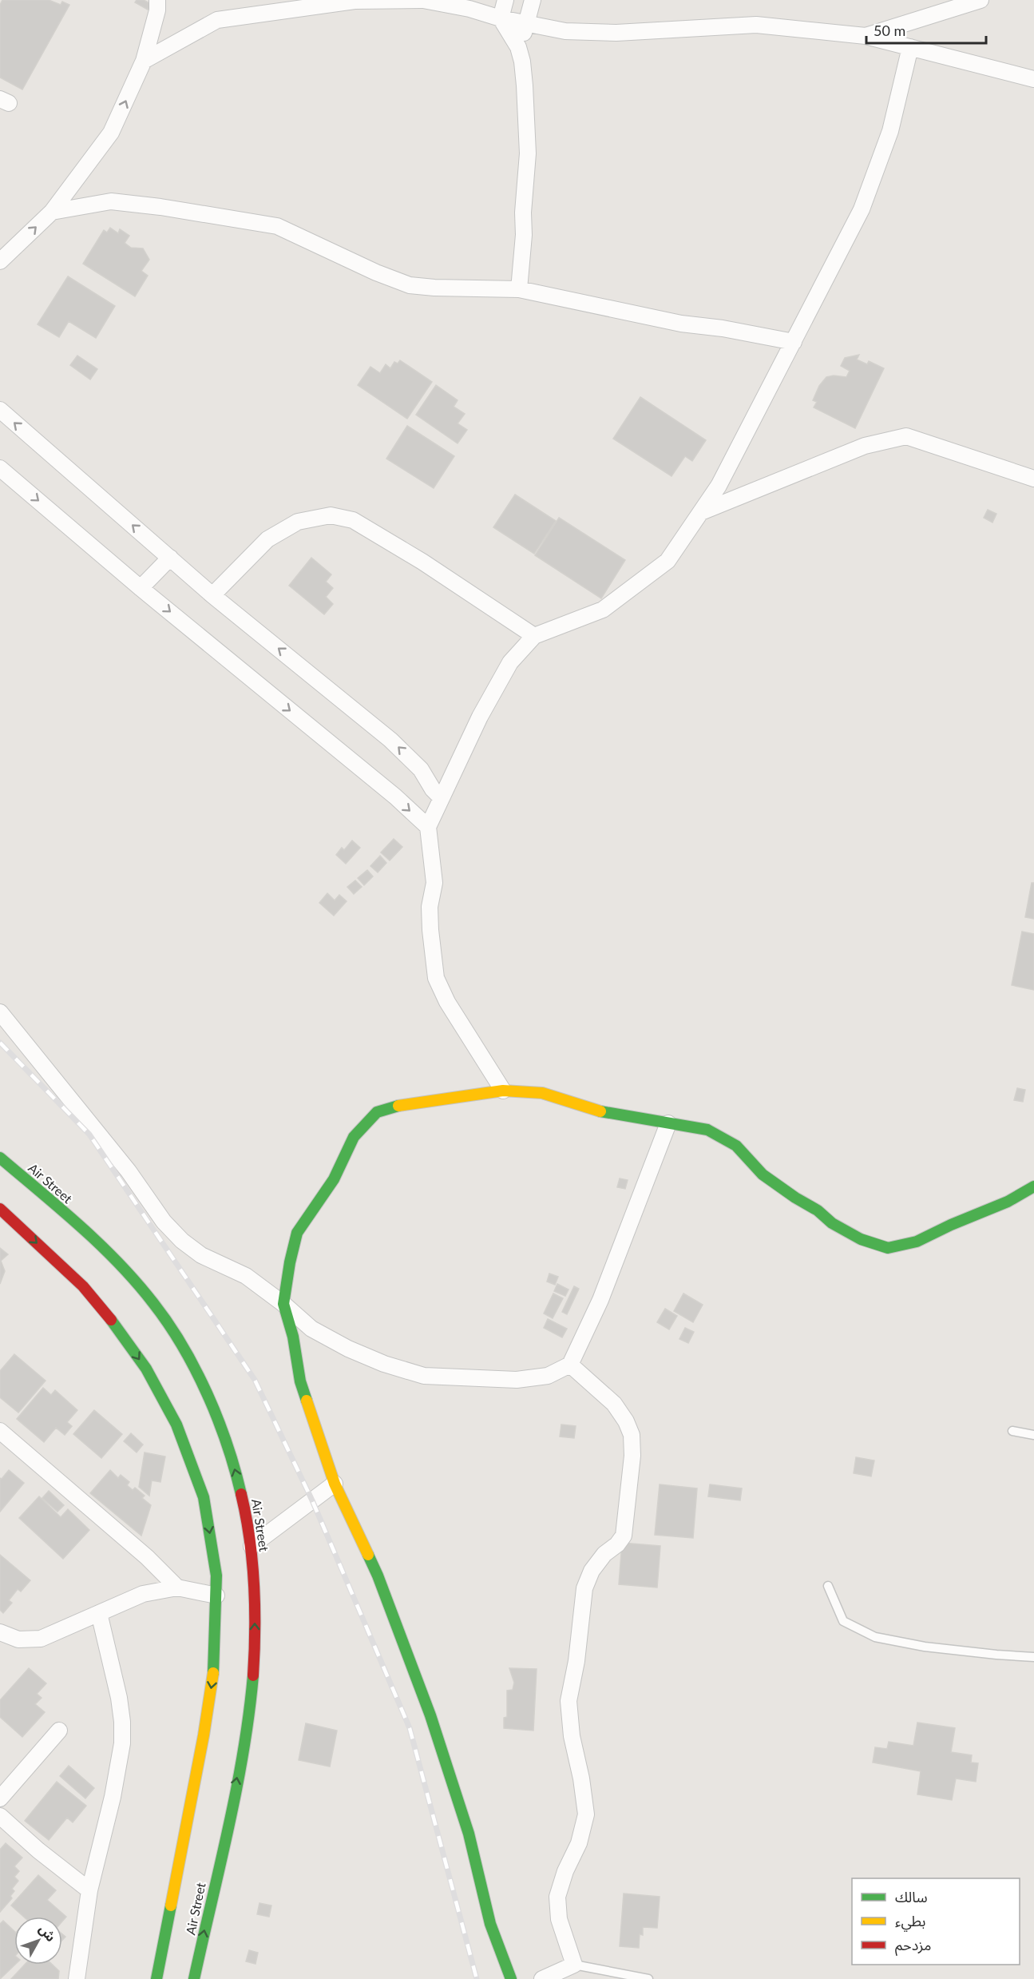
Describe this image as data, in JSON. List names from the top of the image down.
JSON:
{
  "streets": {
    "main road": ["Air Street"]
  },
  "legend": ["سالك", "بطيء", "مزدحم"],
  "scale_bar": "50 m",
  "north": "top right"
}
